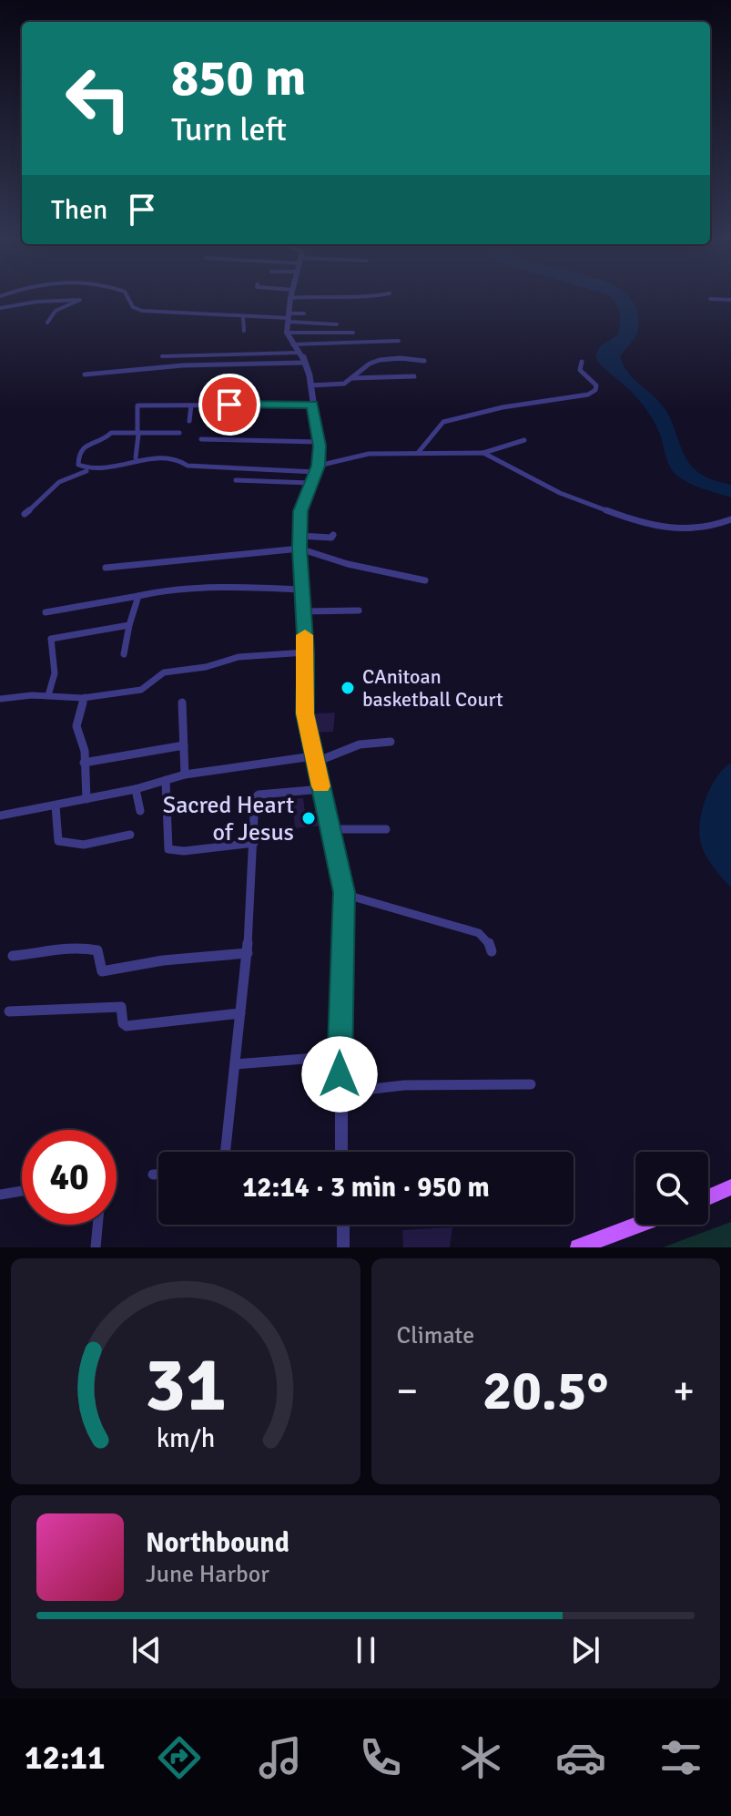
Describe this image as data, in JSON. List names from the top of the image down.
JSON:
{
  "places": ["CAnitoan basketball Court", "Sacred Heart of Jesus"],
  "page": {
    "turn": ["850 m", "Turn left"],
    "then": "Then",
    "limit": "40",
    "trip": "12:14 · 3 min · 950 m",
    "tile": "Climate",
    "heat": ["−", "20.5°", "+"],
    "song": ["Northbound", "June Harbor"],
    "tabs": "12:11",
    "gauge": ["31", "km/h"]
  }
}
